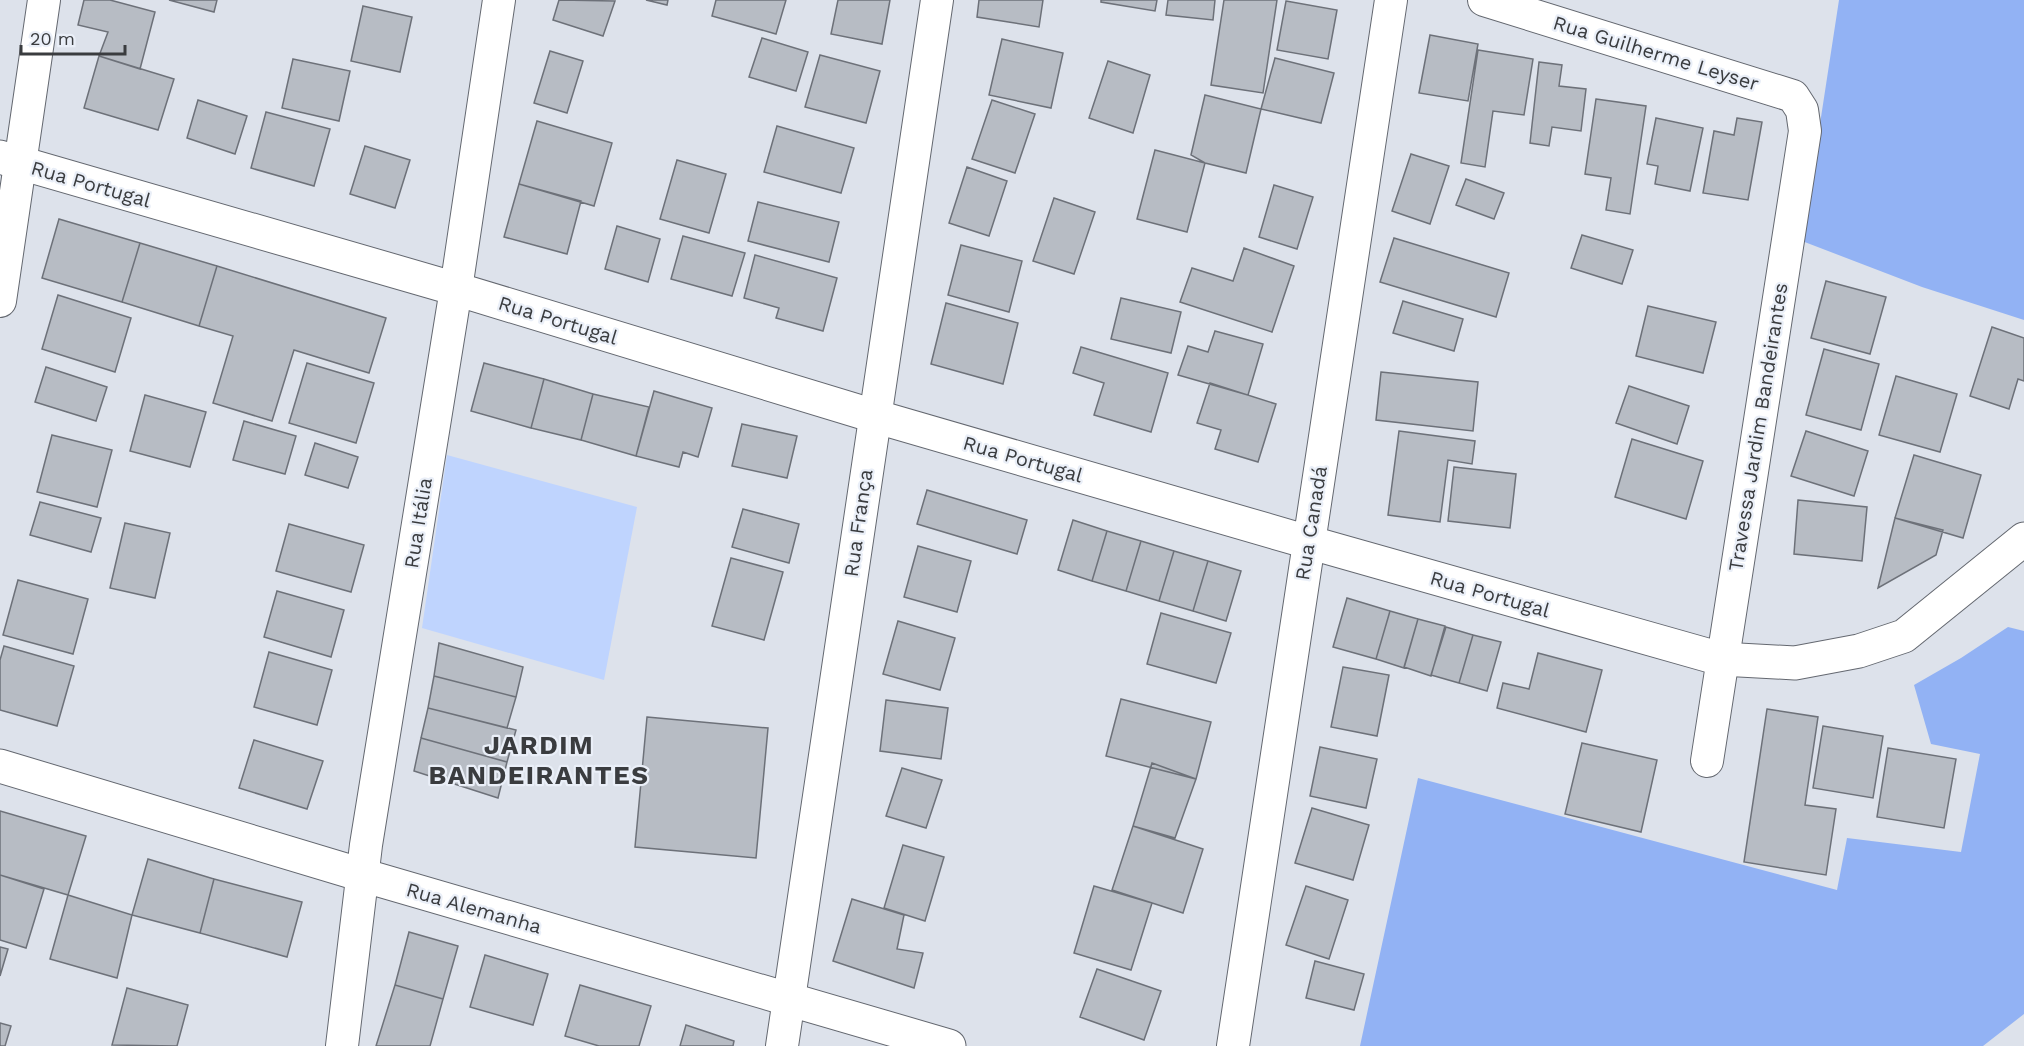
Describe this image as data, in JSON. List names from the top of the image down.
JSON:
{
  "streets": {
    "street": [
      "Rua Guilherme Leyser",
      "Rua Portugal",
      "Travessa Jardim Bandeirantes",
      "Rua Itália",
      "Rua França",
      "Rua Canadá",
      "Rua Alemanha"
    ]
  },
  "crossings": [
    ["Rua Guilherme Leyser", "Travessa Jardim Bandeirantes"],
    ["Rua Portugal", "Travessa Jardim Bandeirantes"],
    ["Rua Portugal", "Rua Itália"],
    ["Rua Portugal", "Rua França"],
    ["Rua Portugal", "Rua Canadá"],
    ["Rua Itália", "Rua Alemanha"],
    ["Rua França", "Rua Alemanha"]
  ],
  "districts": ["JARDIM BANDEIRANTES"],
  "scale_bar": "20 m"
}
